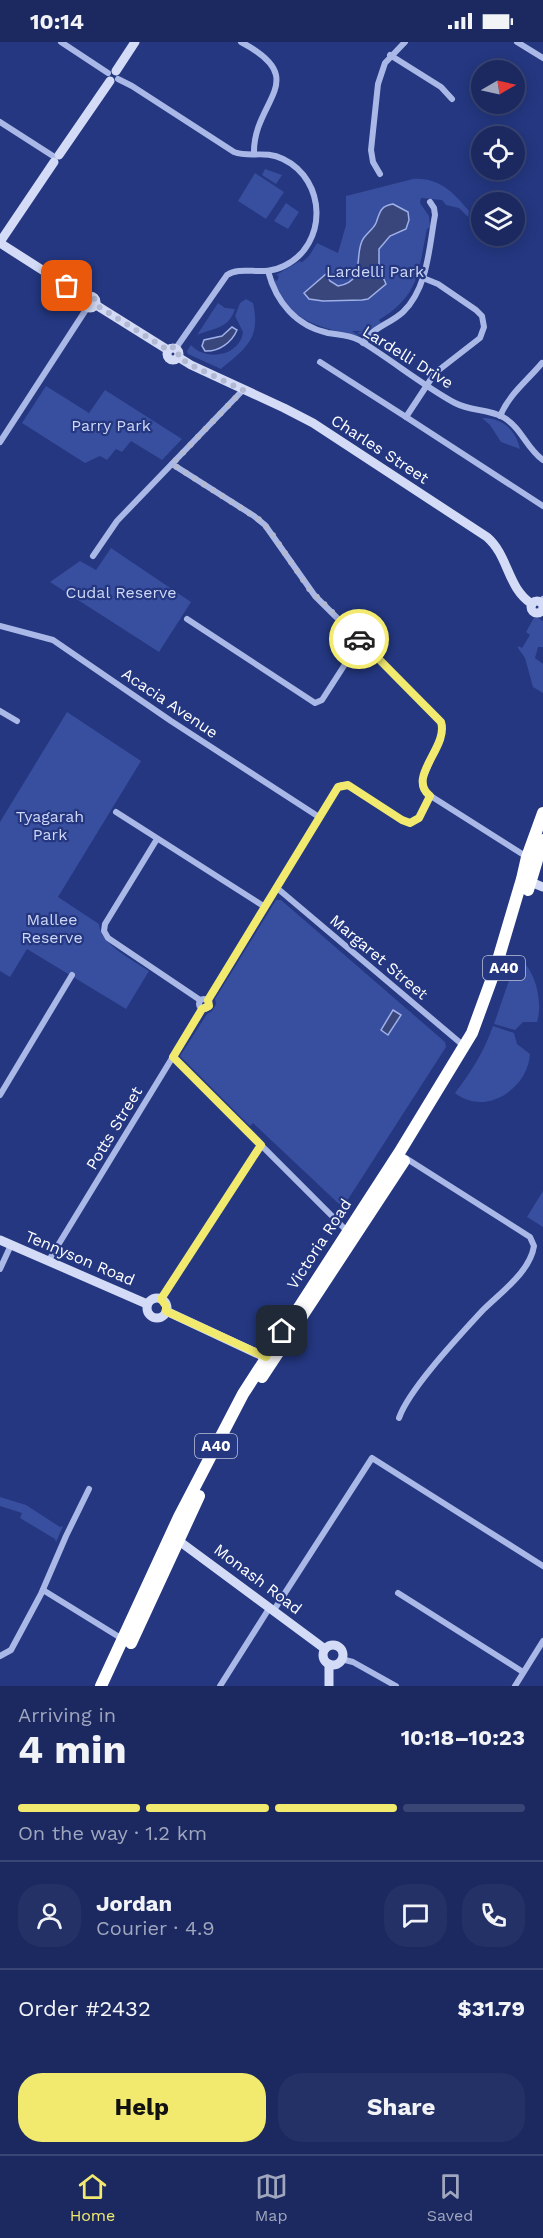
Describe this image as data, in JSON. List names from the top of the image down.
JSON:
{
  "streets": {
    "highway": ["A40", "Victoria Road"],
    "street": [
      "Lardelli Drive",
      "Charles Street",
      "Acacia Avenue",
      "Margaret Street",
      "Potts Street",
      "Tennyson Road",
      "Monash Road"
    ]
  },
  "crossings": [
    ["Margaret Street", "Victoria Road"],
    ["Potts Street", "Tennyson Road"],
    ["Victoria Road", "Monash Road"]
  ],
  "parks": [
    "Lardelli Park",
    "Parry Park",
    "Cudal Reserve",
    "Tyagarah Park",
    "Mallee Reserve"
  ],
  "north": "right",
  "page": {
    "status": "10:14",
    "heading": ["4 min", "Arriving in", "10:18–10:23"],
    "panel": [
      "Jordan",
      "Courier · 4.9",
      "Order #2432",
      "$31.79"
    ],
    "bar": "On the way · 1.2 km",
    "buttons": ["Help", "Share"],
    "tabs": ["Home", "Map", "Saved"]
  }
}
